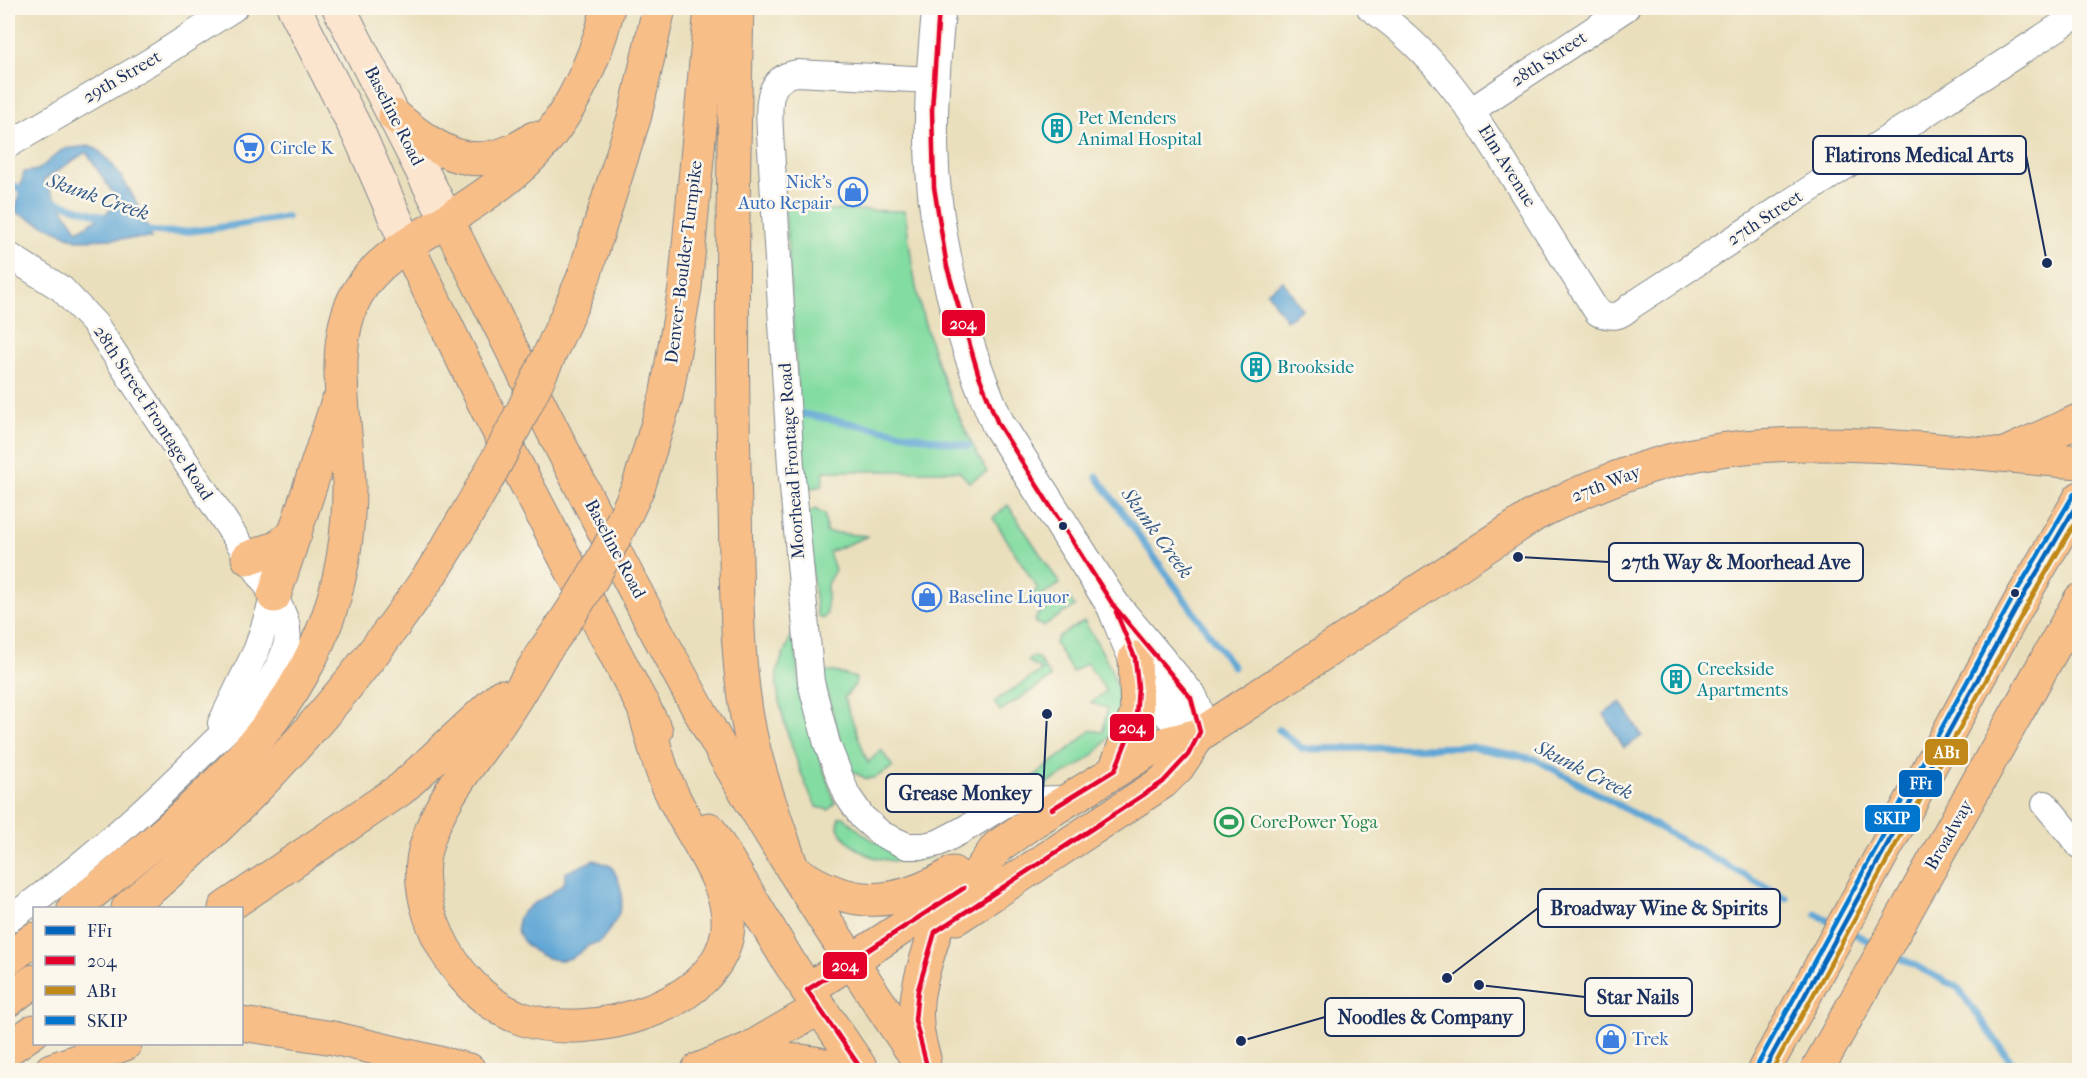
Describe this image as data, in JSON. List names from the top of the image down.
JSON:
{
  "streets": {
    "main road": [
      "Baseline Road",
      "Denver–Boulder Turnpike",
      "27th Way",
      "Broadway"
    ],
    "street": [
      "28th Street",
      "29th Street",
      "Elm Avenue",
      "27th Street",
      "28th Street Frontage Road",
      "Moorhead Frontage Road"
    ]
  },
  "crossings": [
    ["28th Street", "Elm Avenue"],
    ["Baseline Road", "27th Way"],
    ["Elm Avenue", "27th Street"],
    ["Moorhead Frontage Road", "27th Way"]
  ],
  "water": ["Skunk Creek"],
  "places": {
    "building": ["Pet Menders Animal Hospital", "Brookside", "Creekside Apartments"],
    "supermarket": ["Circle K"],
    "shop": ["Nick's Auto Repair", "Baseline Liquor", "Trek"],
    "other": [
      "Flatirons Medical Arts",
      "27th Way & Moorhead Ave",
      "Grease Monkey",
      "Broadway Wine & Spirits",
      "Star Nails",
      "Noodles & Company"
    ],
    "sports": ["CorePower Yoga"]
  },
  "lines": [
    "transit line 204",
    "transit line SKIP",
    "transit line FF1",
    "transit line AB1"
  ],
  "legend": [
    "FF1",
    "204",
    "AB1",
    "SKIP"
  ]
}
